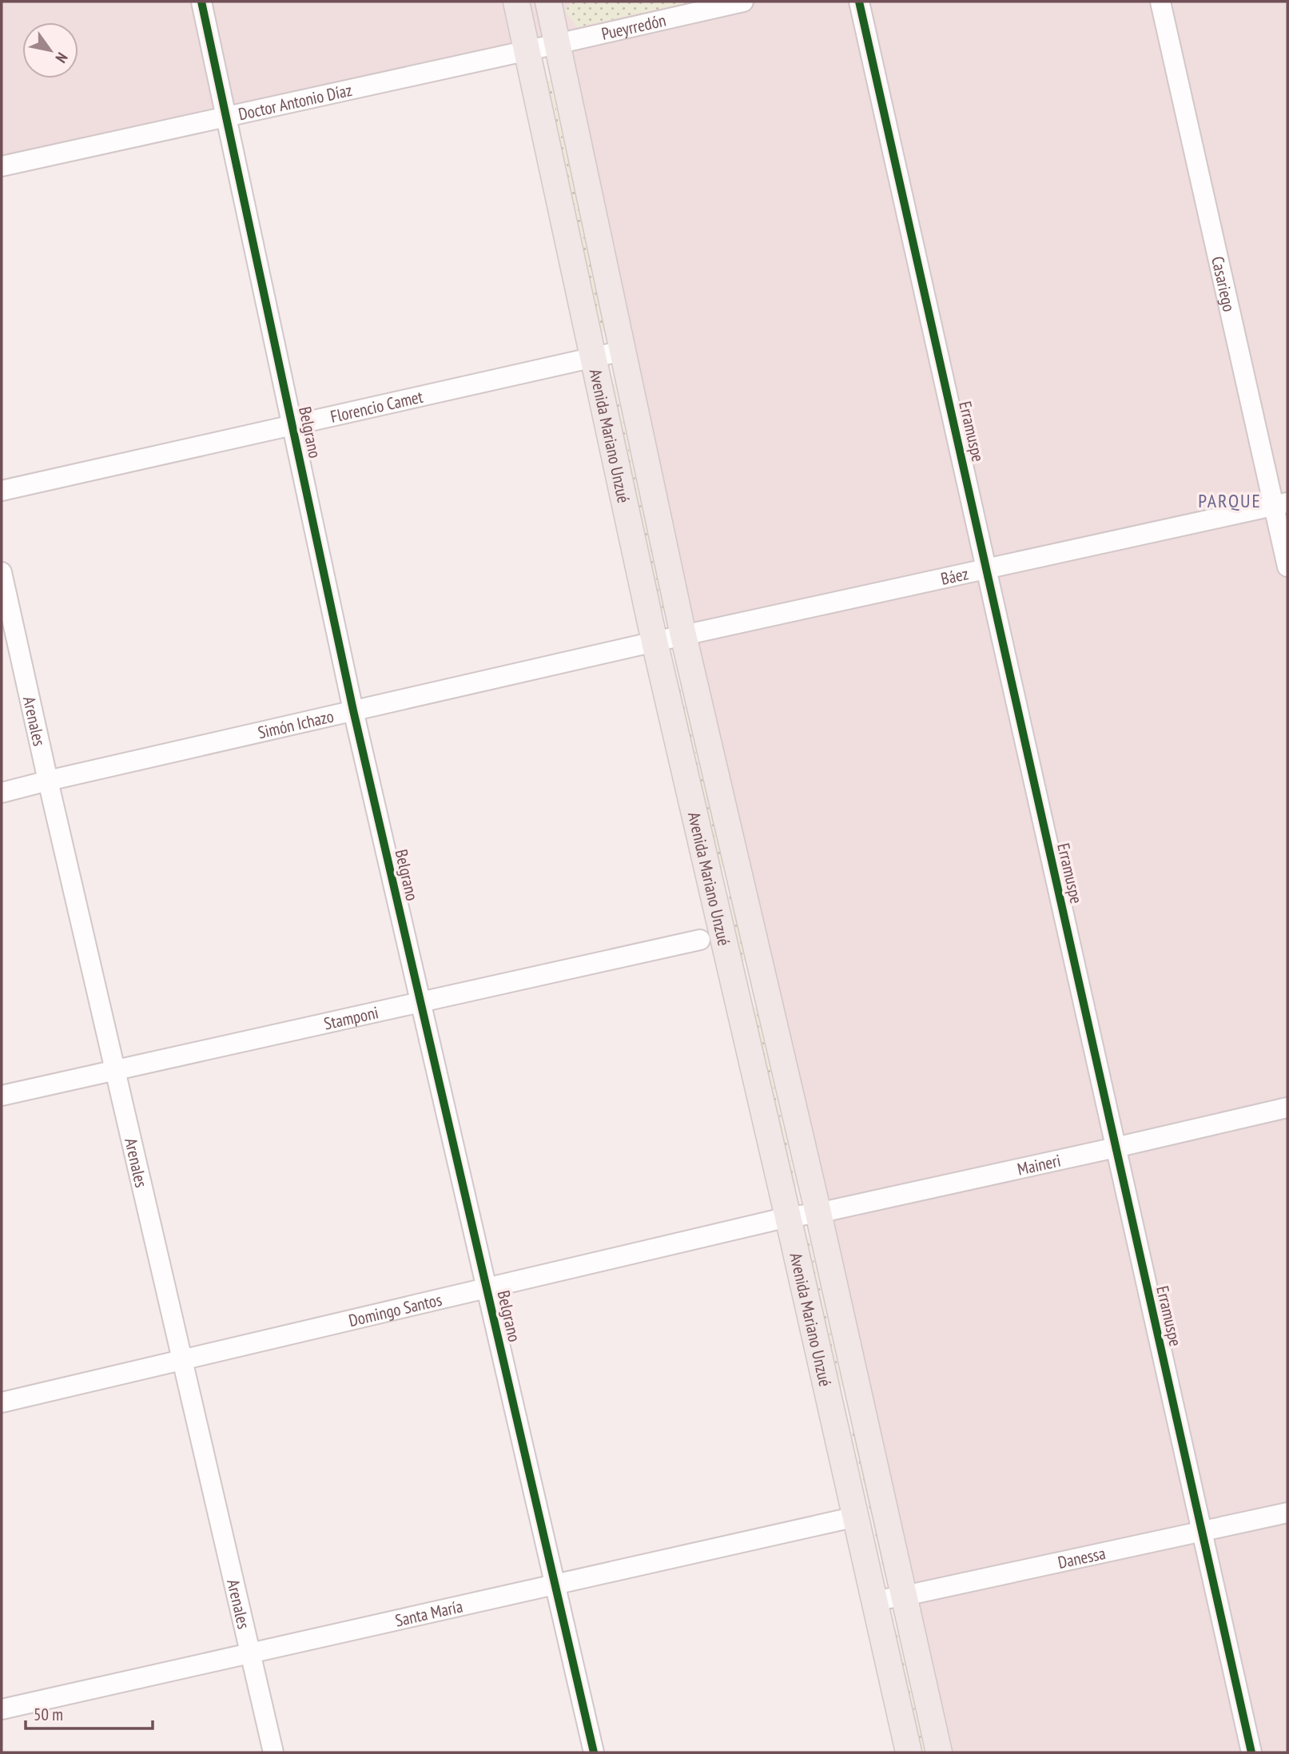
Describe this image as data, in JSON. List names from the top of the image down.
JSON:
{
  "streets": {
    "main road": ["Avenida Mariano Unzué"],
    "street": [
      "Pueyrredón",
      "Doctor Antonio Díaz",
      "Casariego",
      "Florencio Camet",
      "Erramuspe",
      "Belgrano",
      "Báez",
      "Arenales",
      "Simón Ichazo",
      "Stamponi",
      "Maineri",
      "Domingo Santos",
      "Danessa",
      "Santa María"
    ]
  },
  "crossings": [
    ["Pueyrredón", "Doctor Antonio Díaz"],
    ["Pueyrredón", "Avenida Mariano Unzué"],
    ["Doctor Antonio Díaz", "Belgrano"],
    ["Doctor Antonio Díaz", "Avenida Mariano Unzué"],
    ["Casariego", "Báez"],
    ["Florencio Camet", "Belgrano"],
    ["Florencio Camet", "Avenida Mariano Unzué"],
    ["Erramuspe", "Báez"],
    ["Erramuspe", "Maineri"],
    ["Erramuspe", "Danessa"],
    ["Belgrano", "Simón Ichazo"],
    ["Belgrano", "Stamponi"],
    ["Belgrano", "Domingo Santos"],
    ["Belgrano", "Santa María"],
    ["Avenida Mariano Unzué", "Báez"],
    ["Avenida Mariano Unzué", "Simón Ichazo"],
    ["Avenida Mariano Unzué", "Maineri"],
    ["Avenida Mariano Unzué", "Domingo Santos"],
    ["Avenida Mariano Unzué", "Danessa"],
    ["Avenida Mariano Unzué", "Santa María"],
    ["Báez", "Simón Ichazo"],
    ["Arenales", "Simón Ichazo"],
    ["Arenales", "Stamponi"],
    ["Arenales", "Domingo Santos"],
    ["Arenales", "Santa María"],
    ["Maineri", "Domingo Santos"]
  ],
  "districts": ["PARQUE"],
  "scale_bar": "50 m",
  "north": "bottom right"
}
